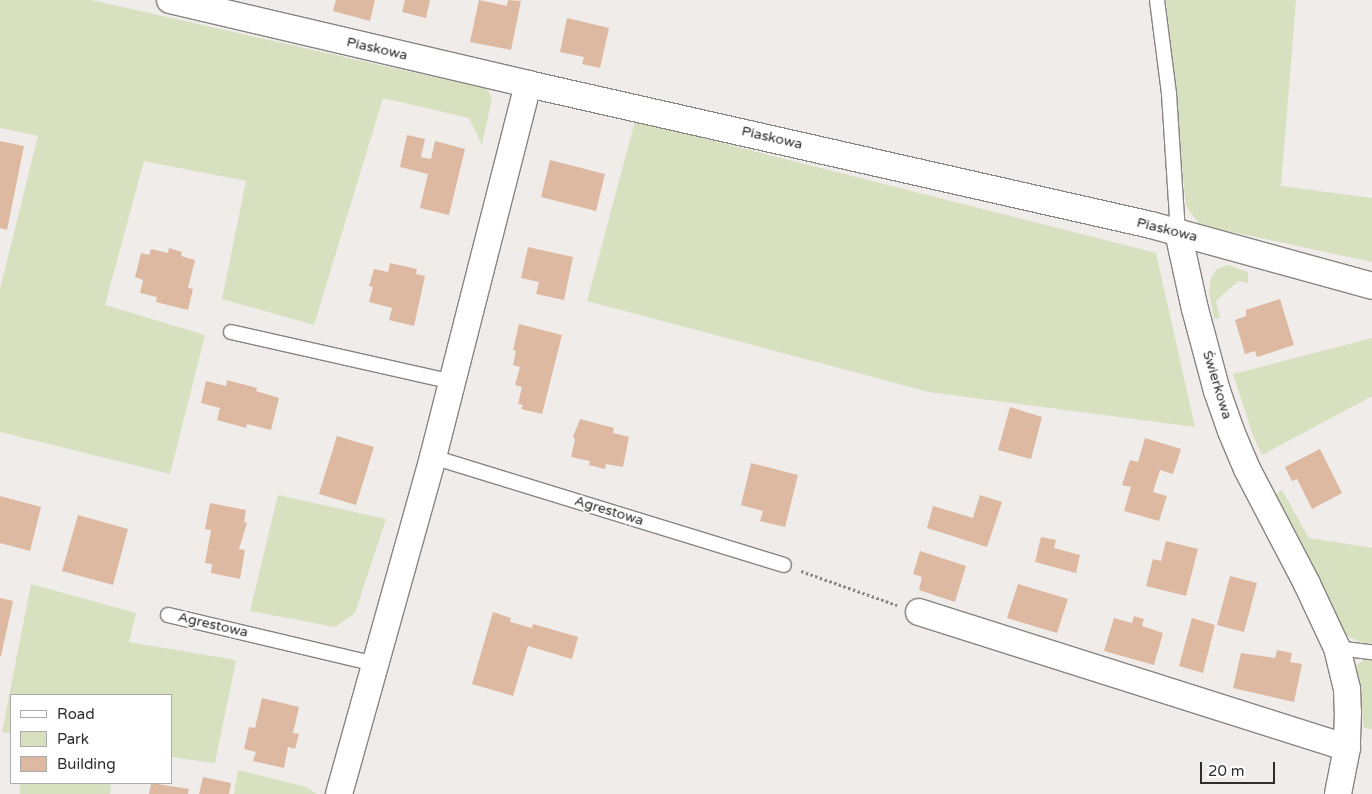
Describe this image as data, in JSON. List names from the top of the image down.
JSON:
{
  "streets": {
    "street": ["Piaskowa", "Świerkowa"],
    "lane": ["Agrestowa"]
  },
  "crossings": [
    ["Piaskowa", "Świerkowa"]
  ],
  "legend": ["Road", "Park", "Building"],
  "scale_bar": "20 m"
}
